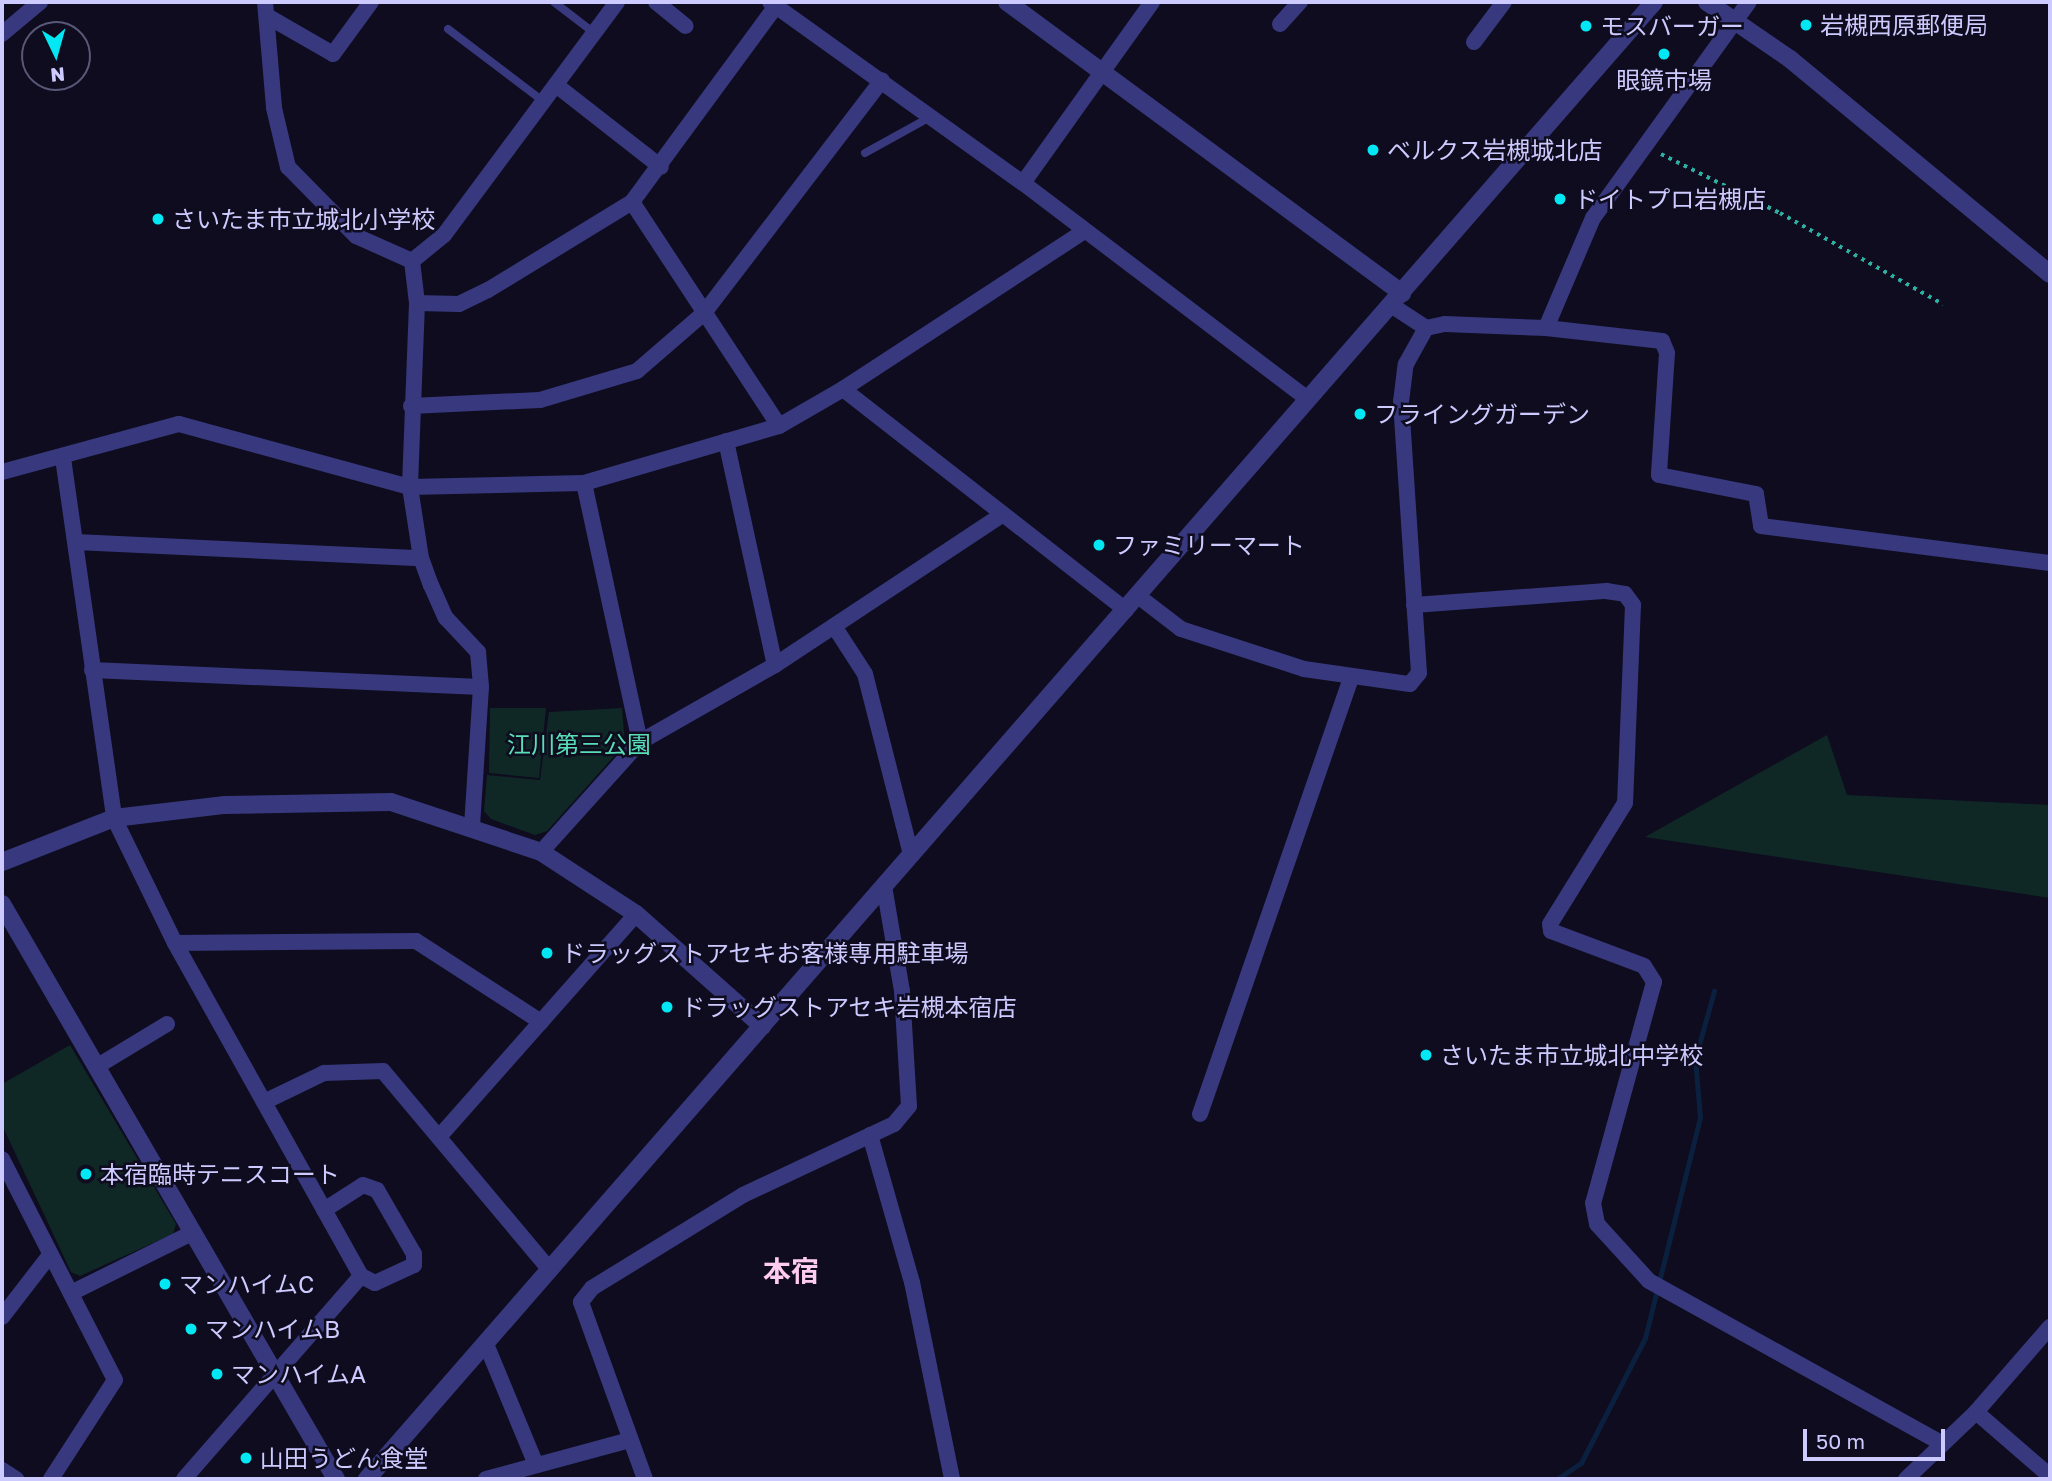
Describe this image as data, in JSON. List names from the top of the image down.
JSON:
{
  "districts": ["本宿"],
  "parks": ["江川第三公園"],
  "places": [
    "岩槻西原郵便局",
    "モスバーガー",
    "眼鏡市場",
    "ベルクス岩槻城北店",
    "ドイトプロ岩槻店",
    "さいたま市立城北小学校",
    "フライングガーデン",
    "ファミリーマート",
    "ドラッグストアセキお客様専用駐車場",
    "ドラッグストアセキ岩槻本宿店",
    "さいたま市立城北中学校",
    "本宿臨時テニスコート",
    "マンハイムC",
    "マンハイムB",
    "マンハイムA",
    "山田うどん食堂"
  ],
  "scale_bar": "50 m",
  "north": "bottom"
}
